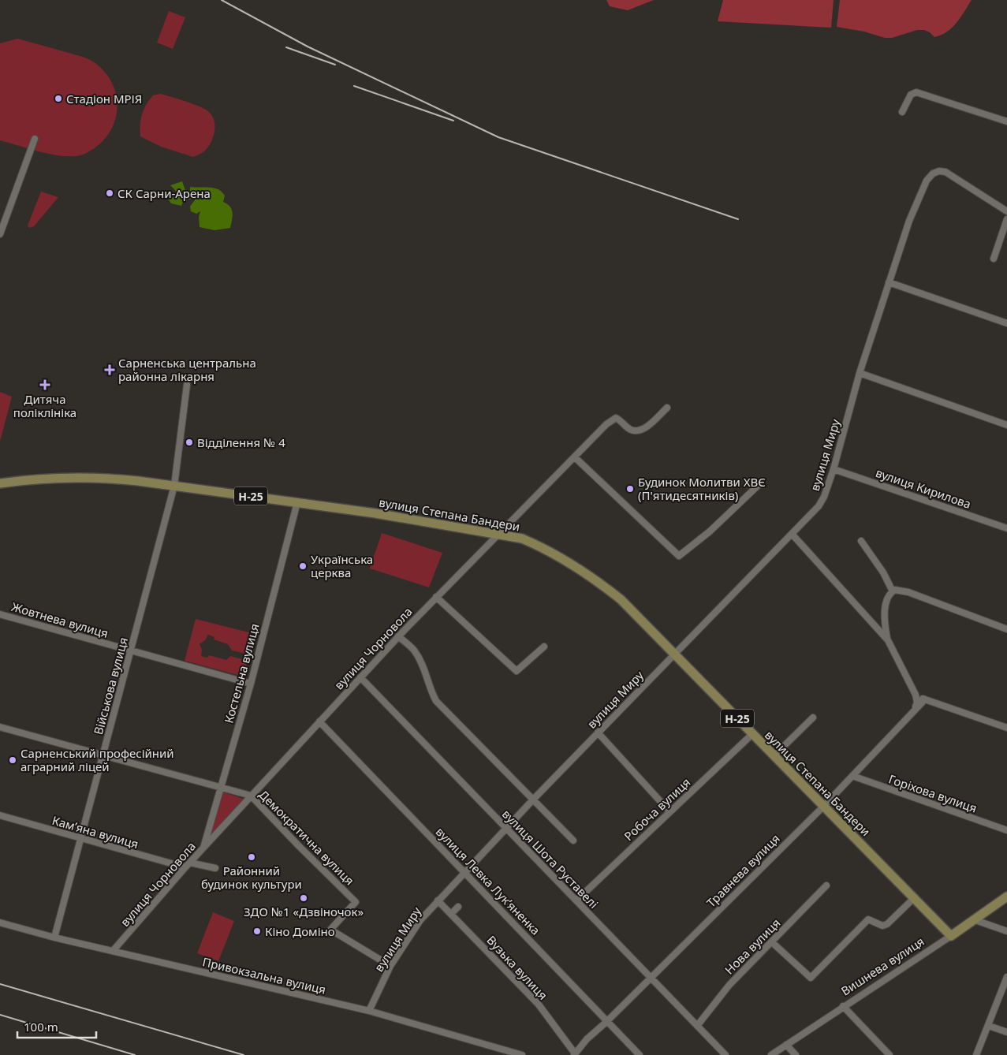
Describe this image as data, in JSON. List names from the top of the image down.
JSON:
{
  "streets": {
    "main road": ["Н-25", "вулиця Степана Бандери", "Вишнева вулиця"],
    "street": [
      "вулиця Миру",
      "вулиця Кирилова",
      "Жовтнева вулиця",
      "вулиця Чорновола",
      "Костельна вулиця",
      "Військова вулиця",
      "Горіхова вулиця",
      "Робоча вулиця",
      "Камʼяна вулиця",
      "Демократична вулиця",
      "вулиця Шота Руставелі",
      "Травнева вулиця",
      "вулиця Левка Лукʼяненка",
      "Нова вулиця",
      "Вузька вулиця",
      "Привокзальна вулиця"
    ]
  },
  "crossings": [
    ["вулиця Миру", "вулиця Кирилова"],
    ["вулиця Миру", "вулиця Степана Бандери"],
    ["вулиця Миру", "Демократична вулиця"],
    ["вулиця Миру", "вулиця Шота Руставелі"],
    ["вулиця Миру", "вулиця Левка Лукʼяненка"],
    ["вулиця Миру", "Вузька вулиця"],
    ["вулиця Миру", "Привокзальна вулиця"],
    ["вулиця Степана Бандери", "вулиця Чорновола"],
    ["вулиця Степана Бандери", "Костельна вулиця"],
    ["вулиця Степана Бандери", "Військова вулиця"],
    ["вулиця Степана Бандери", "Робоча вулиця"],
    ["вулиця Степана Бандери", "Травнева вулиця"],
    ["вулиця Степана Бандери", "Вишнева вулиця"],
    ["Жовтнева вулиця", "Костельна вулиця"],
    ["Жовтнева вулиця", "Військова вулиця"],
    ["вулиця Чорновола", "Костельна вулиця"],
    ["вулиця Чорновола", "Камʼяна вулиця"],
    ["вулиця Чорновола", "Демократична вулиця"],
    ["вулиця Чорновола", "вулиця Шота Руставелі"],
    ["вулиця Чорновола", "вулиця Левка Лукʼяненка"],
    ["вулиця Чорновола", "Привокзальна вулиця"],
    ["Костельна вулиця", "Демократична вулиця"],
    ["Військова вулиця", "Камʼяна вулиця"],
    ["Військова вулиця", "Демократична вулиця"],
    ["Військова вулиця", "Привокзальна вулиця"],
    ["Горіхова вулиця", "Травнева вулиця"],
    ["Робоча вулиця", "вулиця Шота Руставелі"],
    ["вулиця Шота Руставелі", "Травнева вулиця"],
    ["вулиця Шота Руставелі", "Нова вулиця"],
    ["Травнева вулиця", "вулиця Левка Лукʼяненка"],
    ["Травнева вулиця", "Вузька вулиця"]
  ],
  "places": {
    "other": [
      "Стадіон МРІЯ",
      "СК Сарни-Арена",
      "Відділення № 4",
      "Будинок Молитви ХВЄ (П'ятидесятників)",
      "Українська церква",
      "Сарненський професійний аграрний ліцей",
      "Районний будинок культури",
      "ЗДО №1 «Дзвіночок»",
      "Кіно Доміно"
    ],
    "health": ["Сарненська центральна районна лікарня", "Дитяча поліклініка"]
  },
  "scale_bar": "100 m"
}
